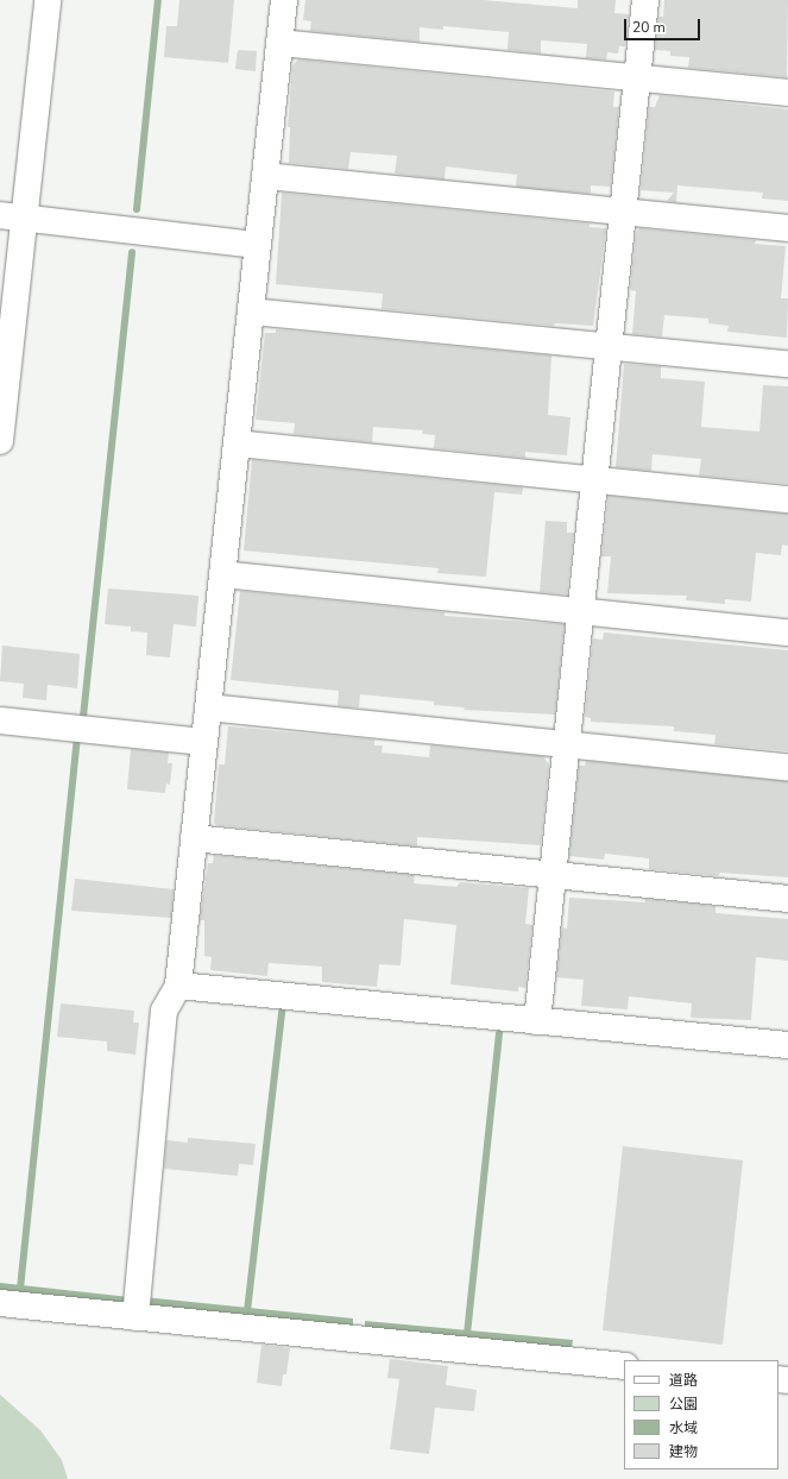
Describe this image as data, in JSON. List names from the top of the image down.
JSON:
{
  "legend": [
    "道路",
    "公園",
    "水域",
    "建物"
  ],
  "scale_bar": "20 m"
}
